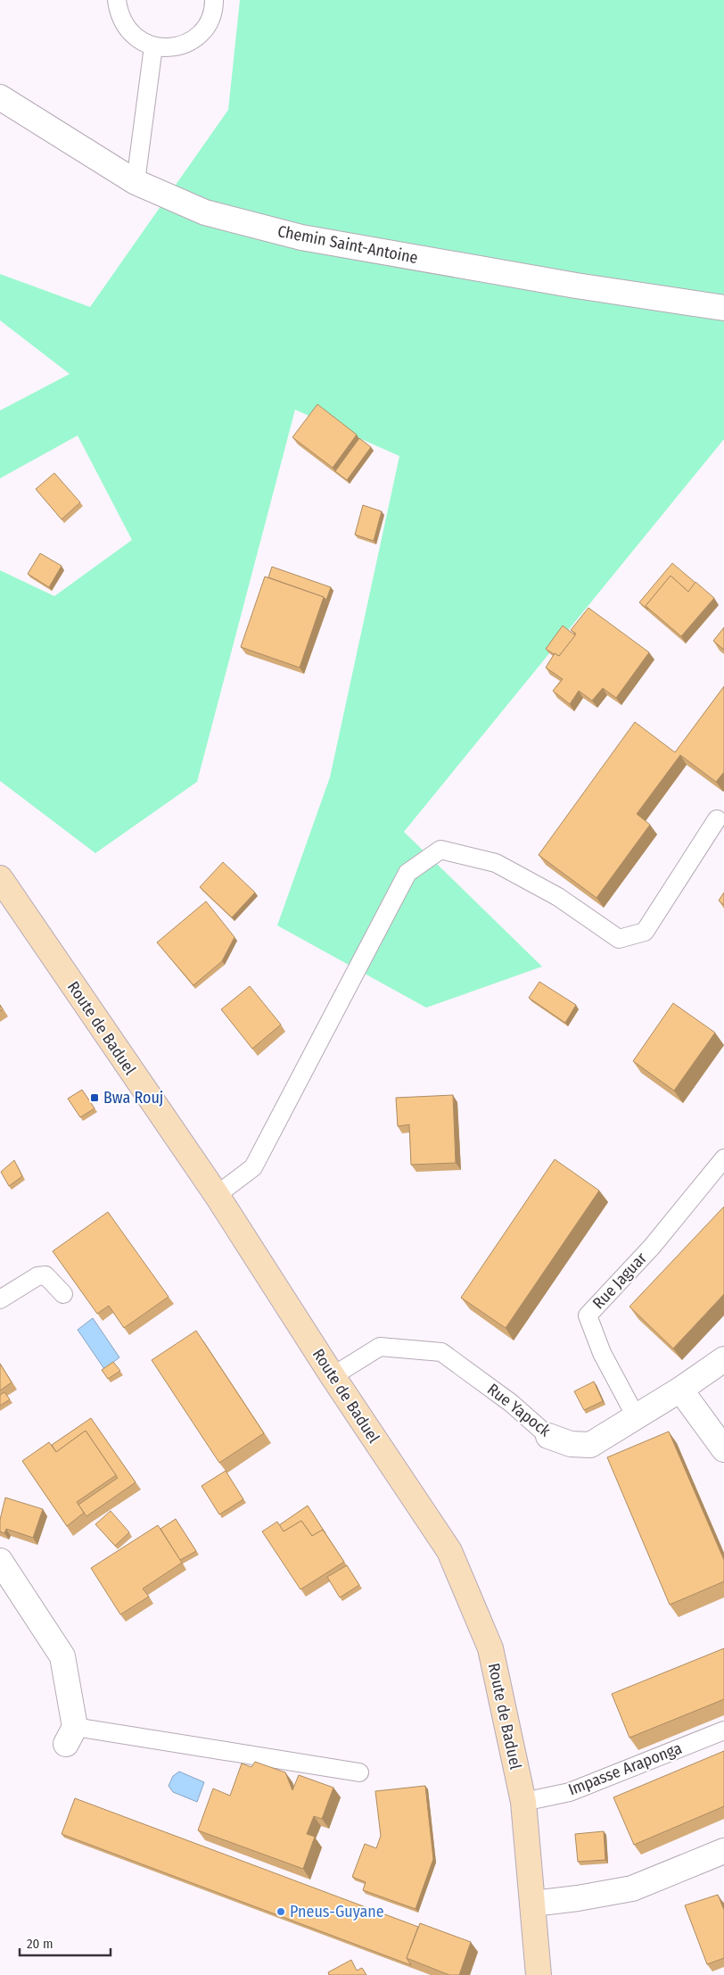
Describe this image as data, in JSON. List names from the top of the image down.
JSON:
{
  "streets": {
    "main road": ["Route de Baduel"],
    "street": ["Chemin Saint-Antoine", "Rue Yapock"],
    "lane": ["Rue Jaguar", "Impasse Araponga"]
  },
  "crossings": [
    ["Route de Baduel", "Rue Yapock"],
    ["Route de Baduel", "Impasse Araponga"],
    ["Rue Jaguar", "Rue Yapock"]
  ],
  "places": {
    "transit": ["Bwa Rouj"],
    "other": ["Pneus-Guyane"]
  },
  "scale_bar": "20 m"
}
